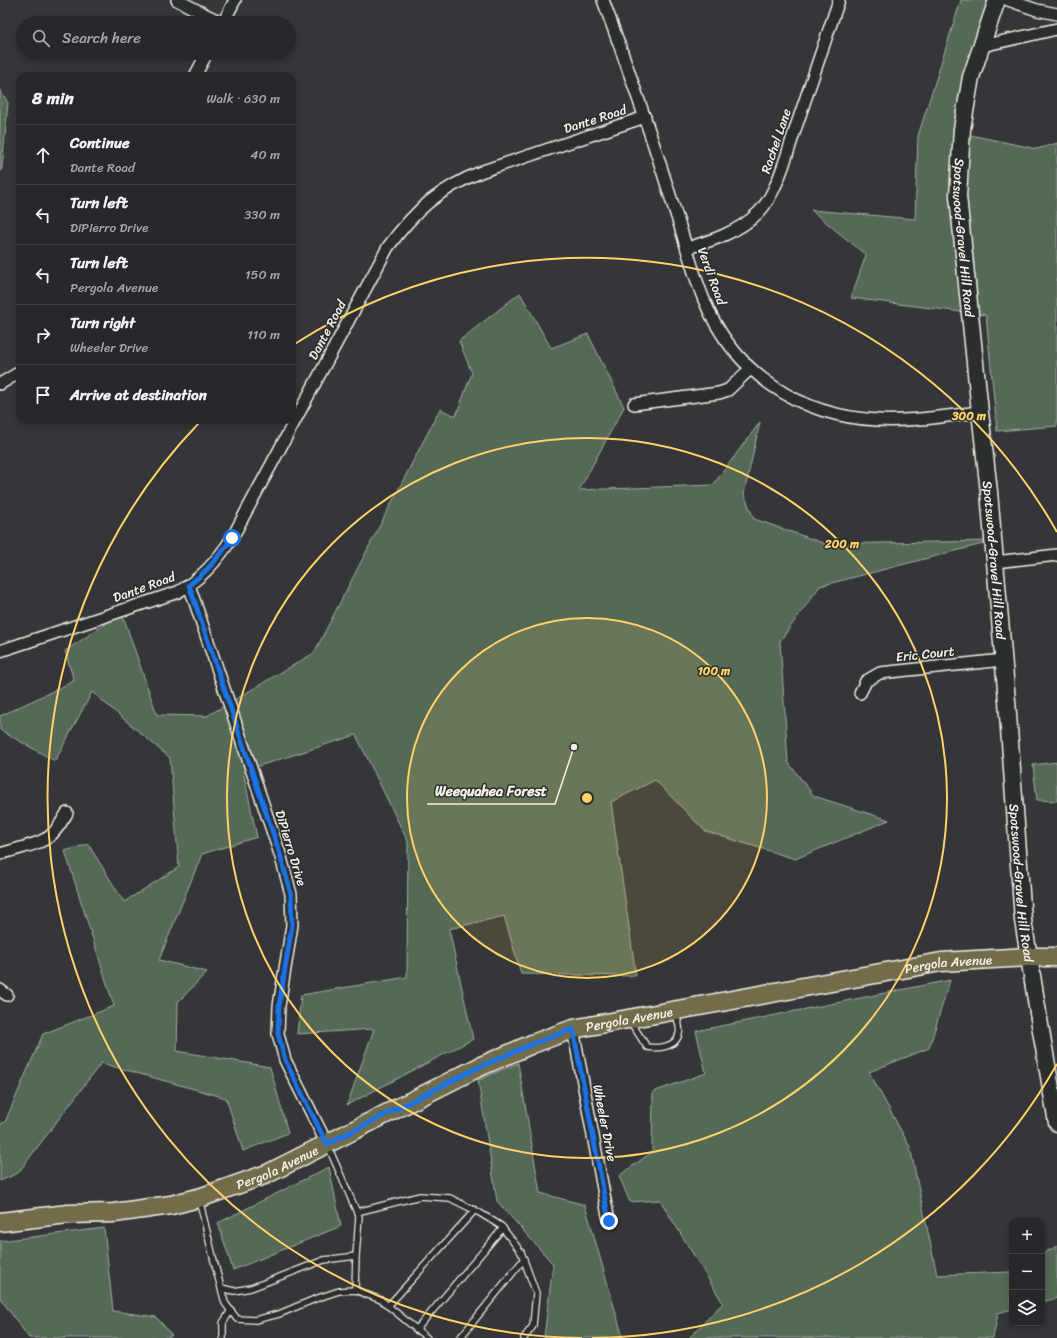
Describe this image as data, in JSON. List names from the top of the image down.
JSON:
{
  "streets": {
    "main road": ["Pergola Avenue"],
    "street": [
      "Dante Road",
      "Rachel Lane",
      "Spotswood-Gravel Hill Road",
      "Verdi Road",
      "Eric Court",
      "DiPierro Drive",
      "Wheeler Drive"
    ]
  },
  "crossings": [
    ["Dante Road", "Verdi Road"],
    ["Dante Road", "DiPierro Drive"],
    ["Rachel Lane", "Verdi Road"],
    ["Spotswood-Gravel Hill Road", "Verdi Road"],
    ["Spotswood-Gravel Hill Road", "Eric Court"],
    ["Spotswood-Gravel Hill Road", "Pergola Avenue"],
    ["DiPierro Drive", "Pergola Avenue"],
    ["Pergola Avenue", "Wheeler Drive"]
  ],
  "places": ["Weequahea Forest"],
  "page": {
    "search": "Search here",
    "heading": ["8 min", "Walk · 630 m"],
    "list": [
      ["Continue", "Dante Road", "40 m"],
      ["Turn left", "DiPierro Drive", "330 m"],
      ["Turn left", "Pergola Avenue", "150 m"],
      ["Turn right", "Wheeler Drive", "110 m"],
      "Arrive at destination"
    ],
    "map_buttons": ["+", "−"]
  },
  "rings": ["300 m", "200 m", "100 m"]
}
